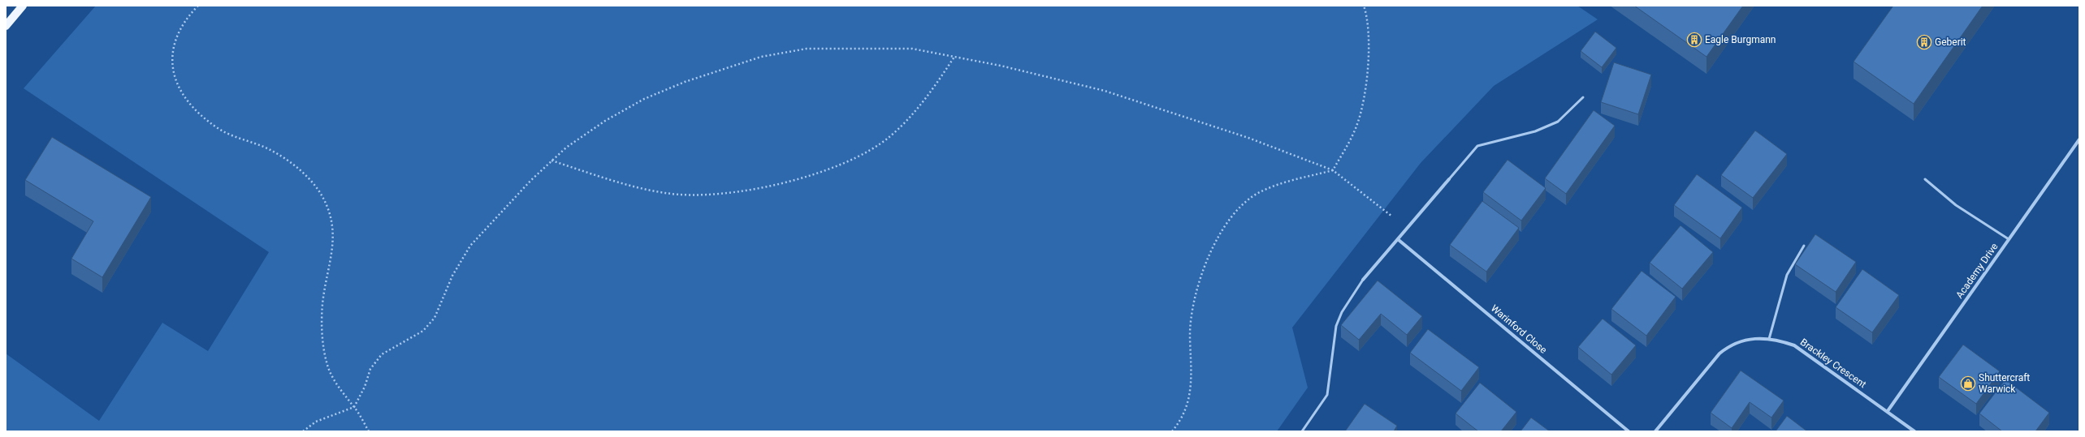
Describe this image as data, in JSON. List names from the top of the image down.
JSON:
{
  "streets": {
    "street": ["Academy Drive", "Warinford Close", "Brackley Crescent"]
  },
  "crossings": [
    ["Academy Drive", "Brackley Crescent"]
  ],
  "places": {
    "building": ["Eagle Burgmann", "Geberit"],
    "shop": ["Shuttercraft Warwick"]
  }
}
